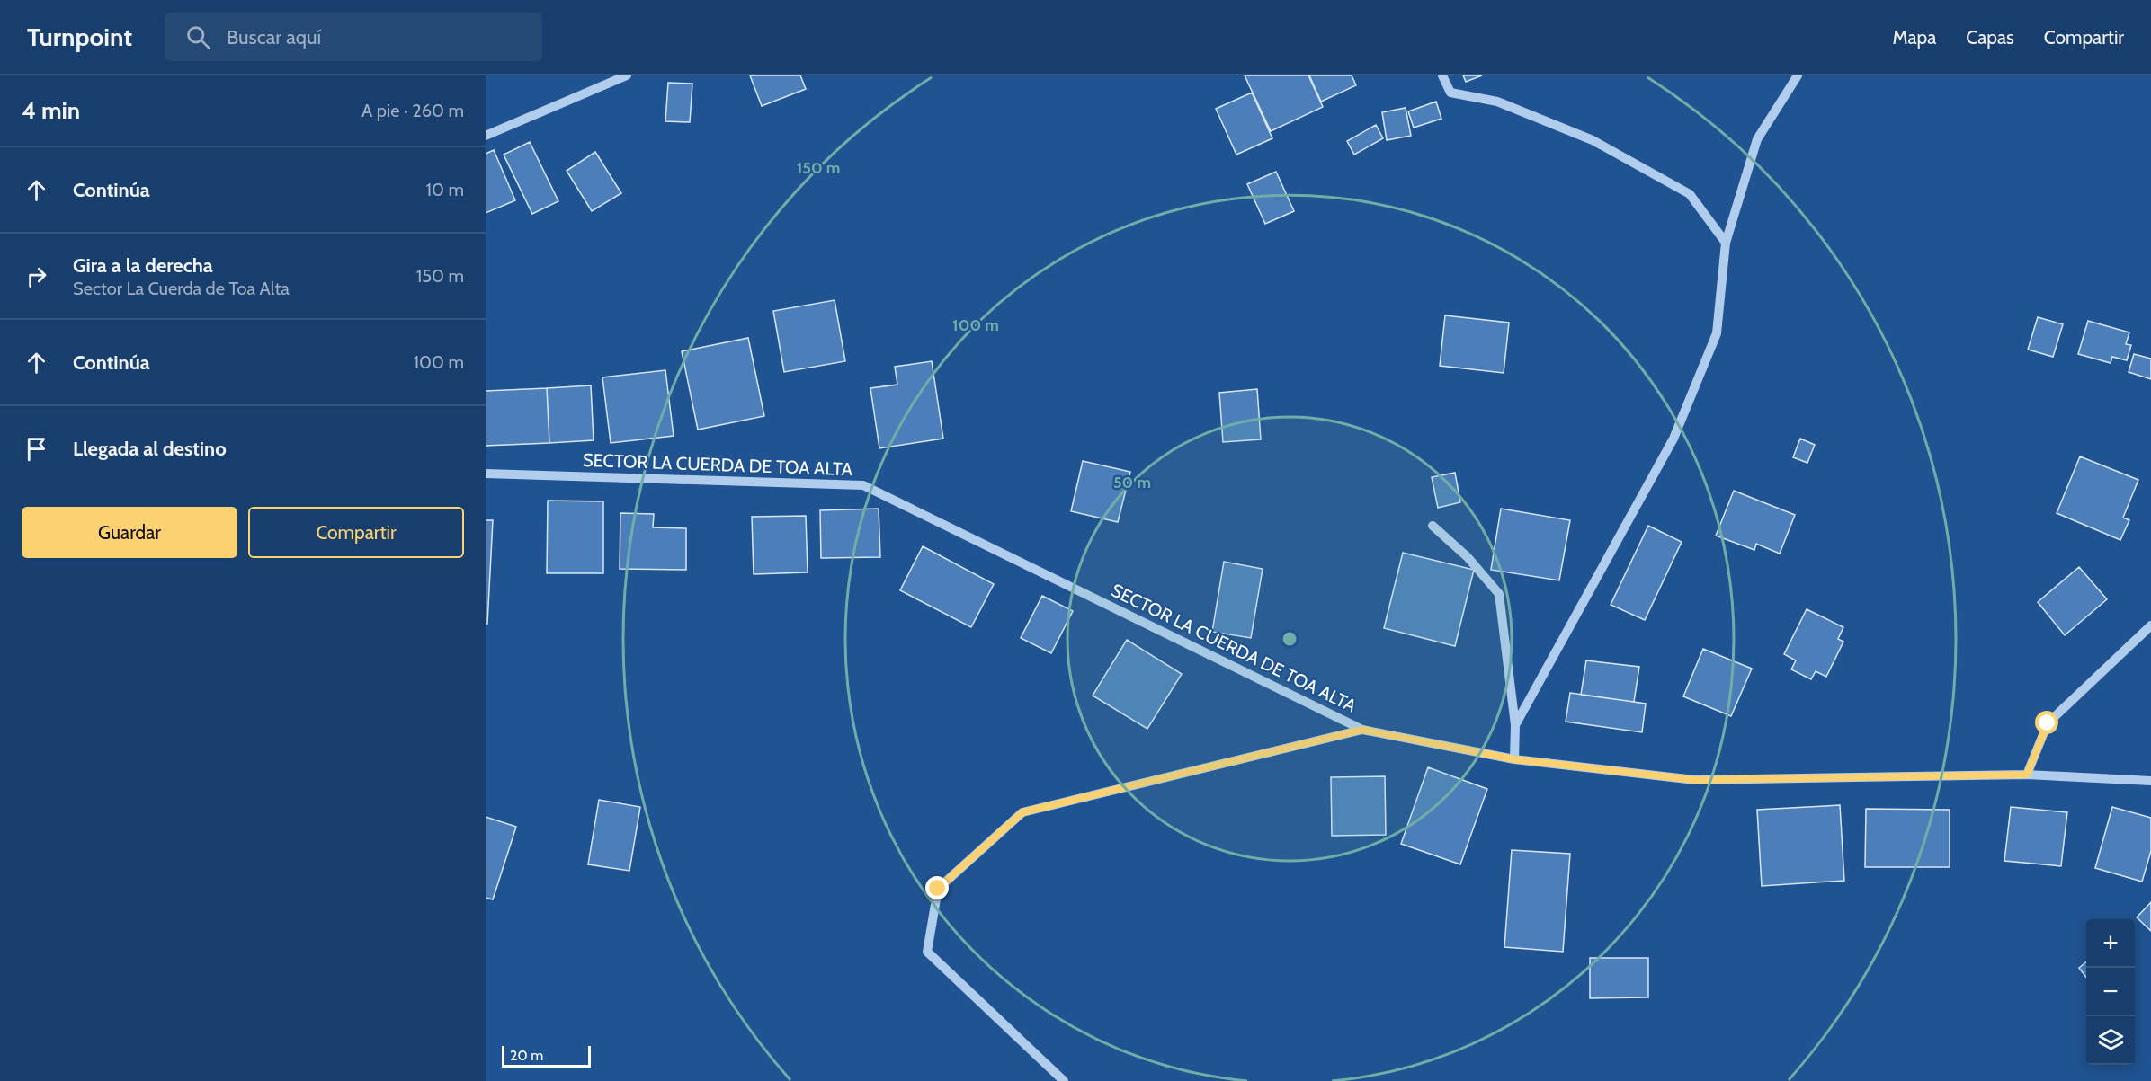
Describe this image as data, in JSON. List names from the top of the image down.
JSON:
{
  "streets": {
    "street": ["SECTOR LA CUERDA DE TOA ALTA"]
  },
  "scale_bar": "20 m",
  "page": {
    "header": "Turnpoint",
    "search": "Buscar aquí",
    "nav": ["Mapa", "Capas", "Compartir"],
    "heading": ["4 min", "A pie · 260 m"],
    "list": [
      ["Continúa", "10 m"],
      ["Gira a la derecha", "Sector La Cuerda de Toa Alta", "150 m"],
      ["Continúa", "100 m"],
      "Llegada al destino"
    ],
    "buttons": ["Guardar", "Compartir"],
    "map_buttons": ["+", "−"],
    "scale": "20 m"
  },
  "rings": ["150 m", "100 m", "50 m"]
}
